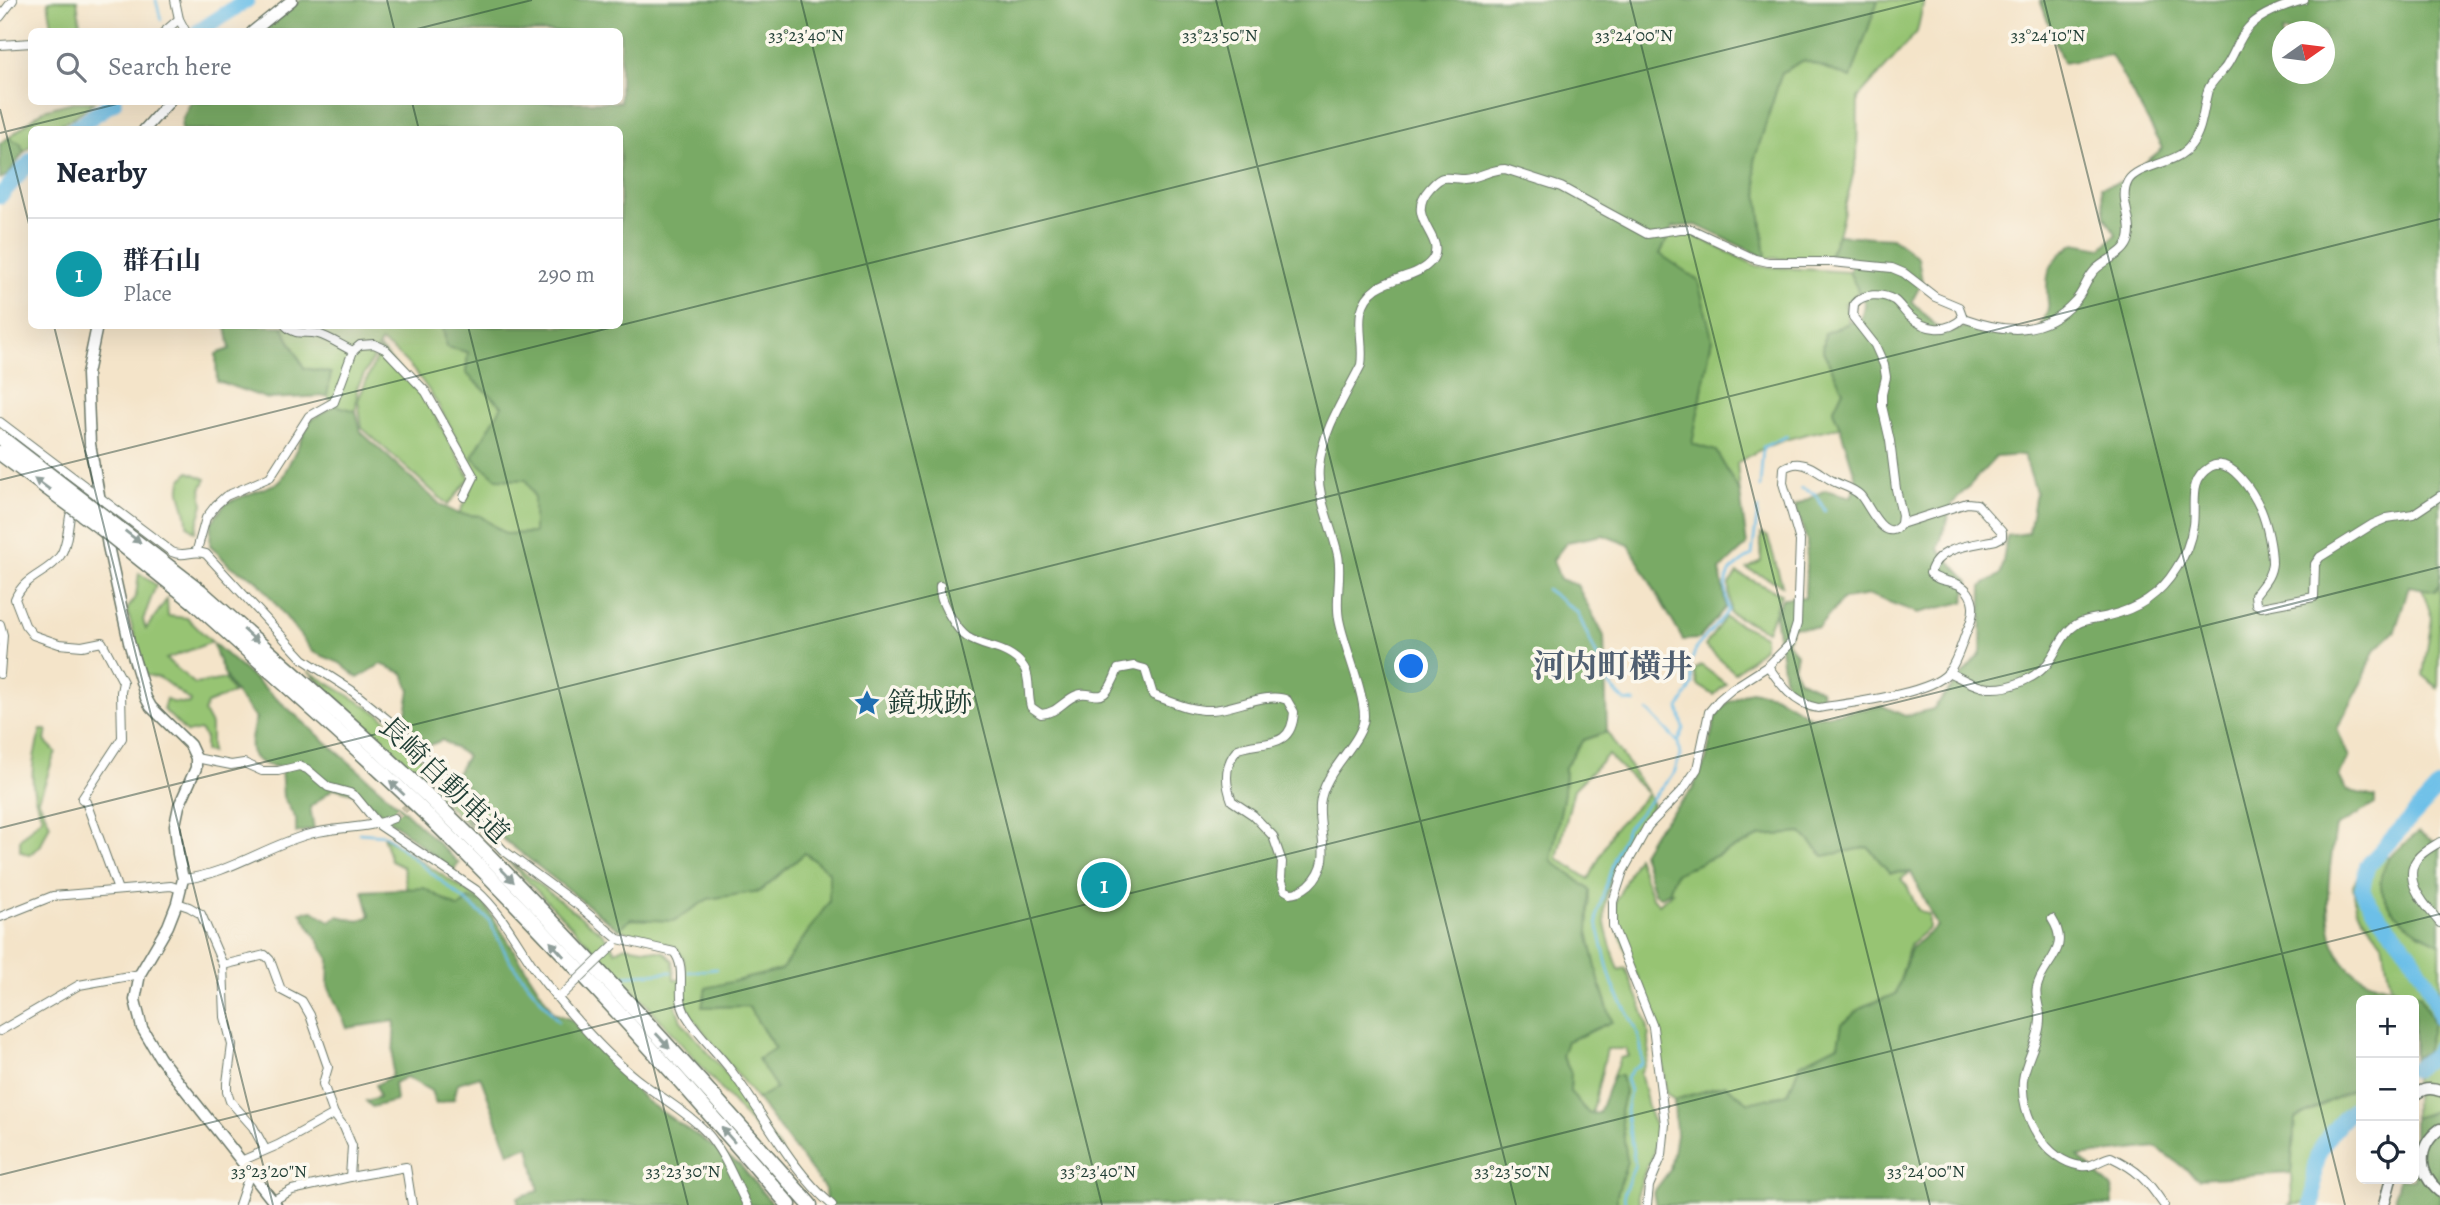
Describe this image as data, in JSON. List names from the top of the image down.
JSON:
{
  "streets": {
    "highway": ["長崎自動車道"]
  },
  "districts": ["河内町横井"],
  "places": {
    "place": ["鏡城跡"]
  },
  "north": "right",
  "page": {
    "search": "Search here",
    "heading": "Nearby",
    "list": [
      {
        "mark": "1",
        "name": "群石山",
        "note": "Place",
        "value": "290 m"
      }
    ],
    "pins": "1",
    "map_buttons": ["+", "−"]
  },
  "coordinates": [
    "33°23'40\"N",
    "33°23'50\"N",
    "33°24'00\"N",
    "33°24'10\"N",
    "33°23'20\"N",
    "33°23'30\"N"
  ]
}
